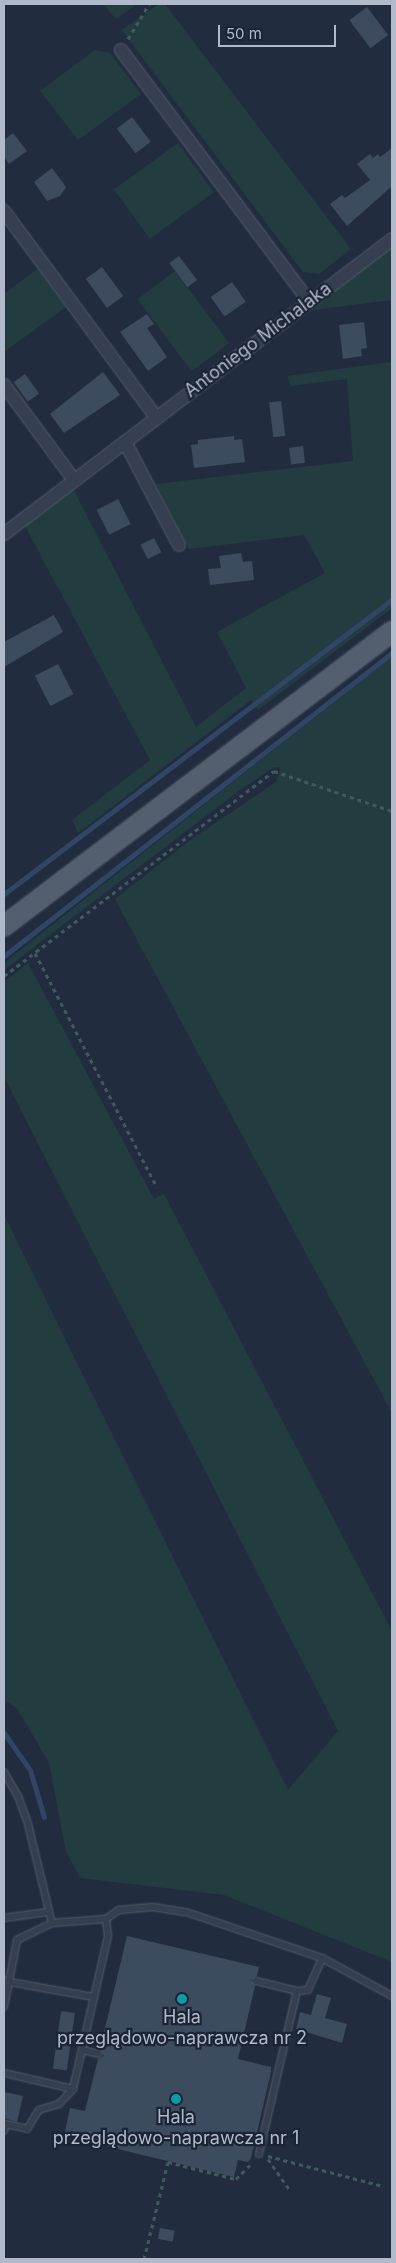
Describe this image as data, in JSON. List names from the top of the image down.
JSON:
{
  "streets": {
    "street": ["Antoniego Michalaka"]
  },
  "places": ["Hala przeglądowo-naprawcza nr 2", "Hala przeglądowo-naprawcza nr 1"],
  "scale_bar": "50 m"
}
